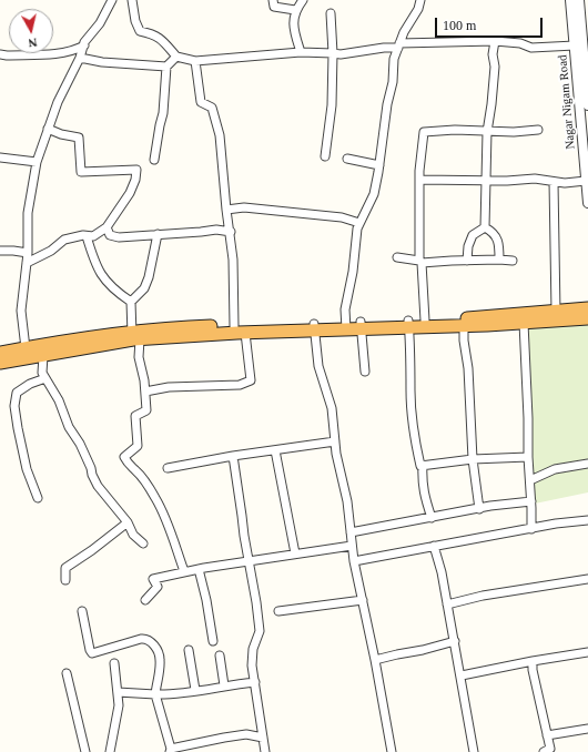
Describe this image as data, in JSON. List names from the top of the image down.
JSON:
{
  "streets": {
    "street": ["Nagar Nigam Road"]
  },
  "scale_bar": "100 m",
  "north": "bottom"
}
